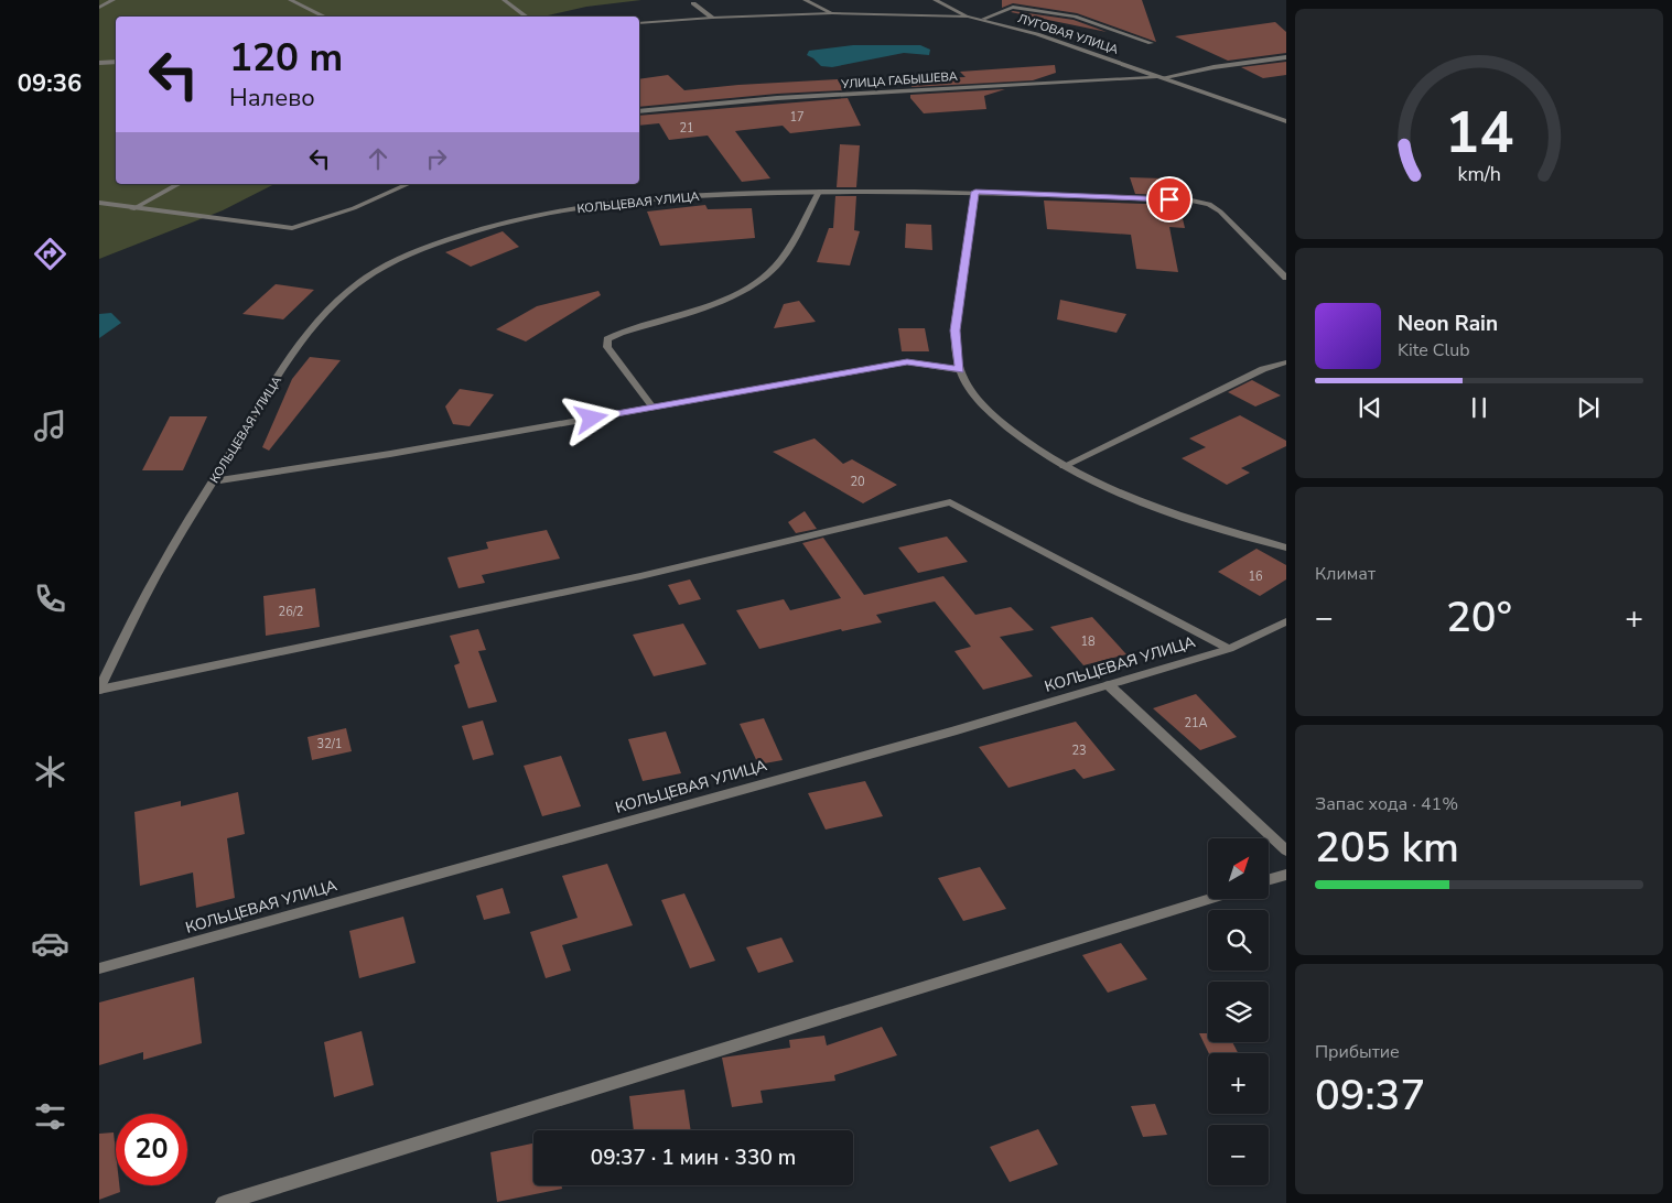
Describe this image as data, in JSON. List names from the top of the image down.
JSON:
{
  "streets": {
    "street": ["ЛУГОВАЯ УЛИЦА", "УЛИЦА ГАБЫШЕВА", "КОЛЬЦЕВАЯ УЛИЦА"]
  },
  "crossings": [
    ["ЛУГОВАЯ УЛИЦА", "УЛИЦА ГАБЫШЕВА"]
  ],
  "house_numbers": [
    "17",
    "21",
    "20",
    "16",
    "26/2",
    "18",
    "21А",
    "32/1",
    "23"
  ],
  "north": "top right",
  "page": {
    "tabs": "09:36",
    "turn": ["120 m", "Налево"],
    "song": ["Neon Rain", "Kite Club"],
    "tile": [
      "Климат",
      ["Запас хода · 41%", "205 km"],
      ["Прибытие", "09:37"]
    ],
    "heat": ["−", "20°", "+"],
    "map_buttons": ["+", "−"],
    "limit": "20",
    "trip": "09:37 · 1 мин · 330 m",
    "gauge": ["14", "km/h"]
  }
}
